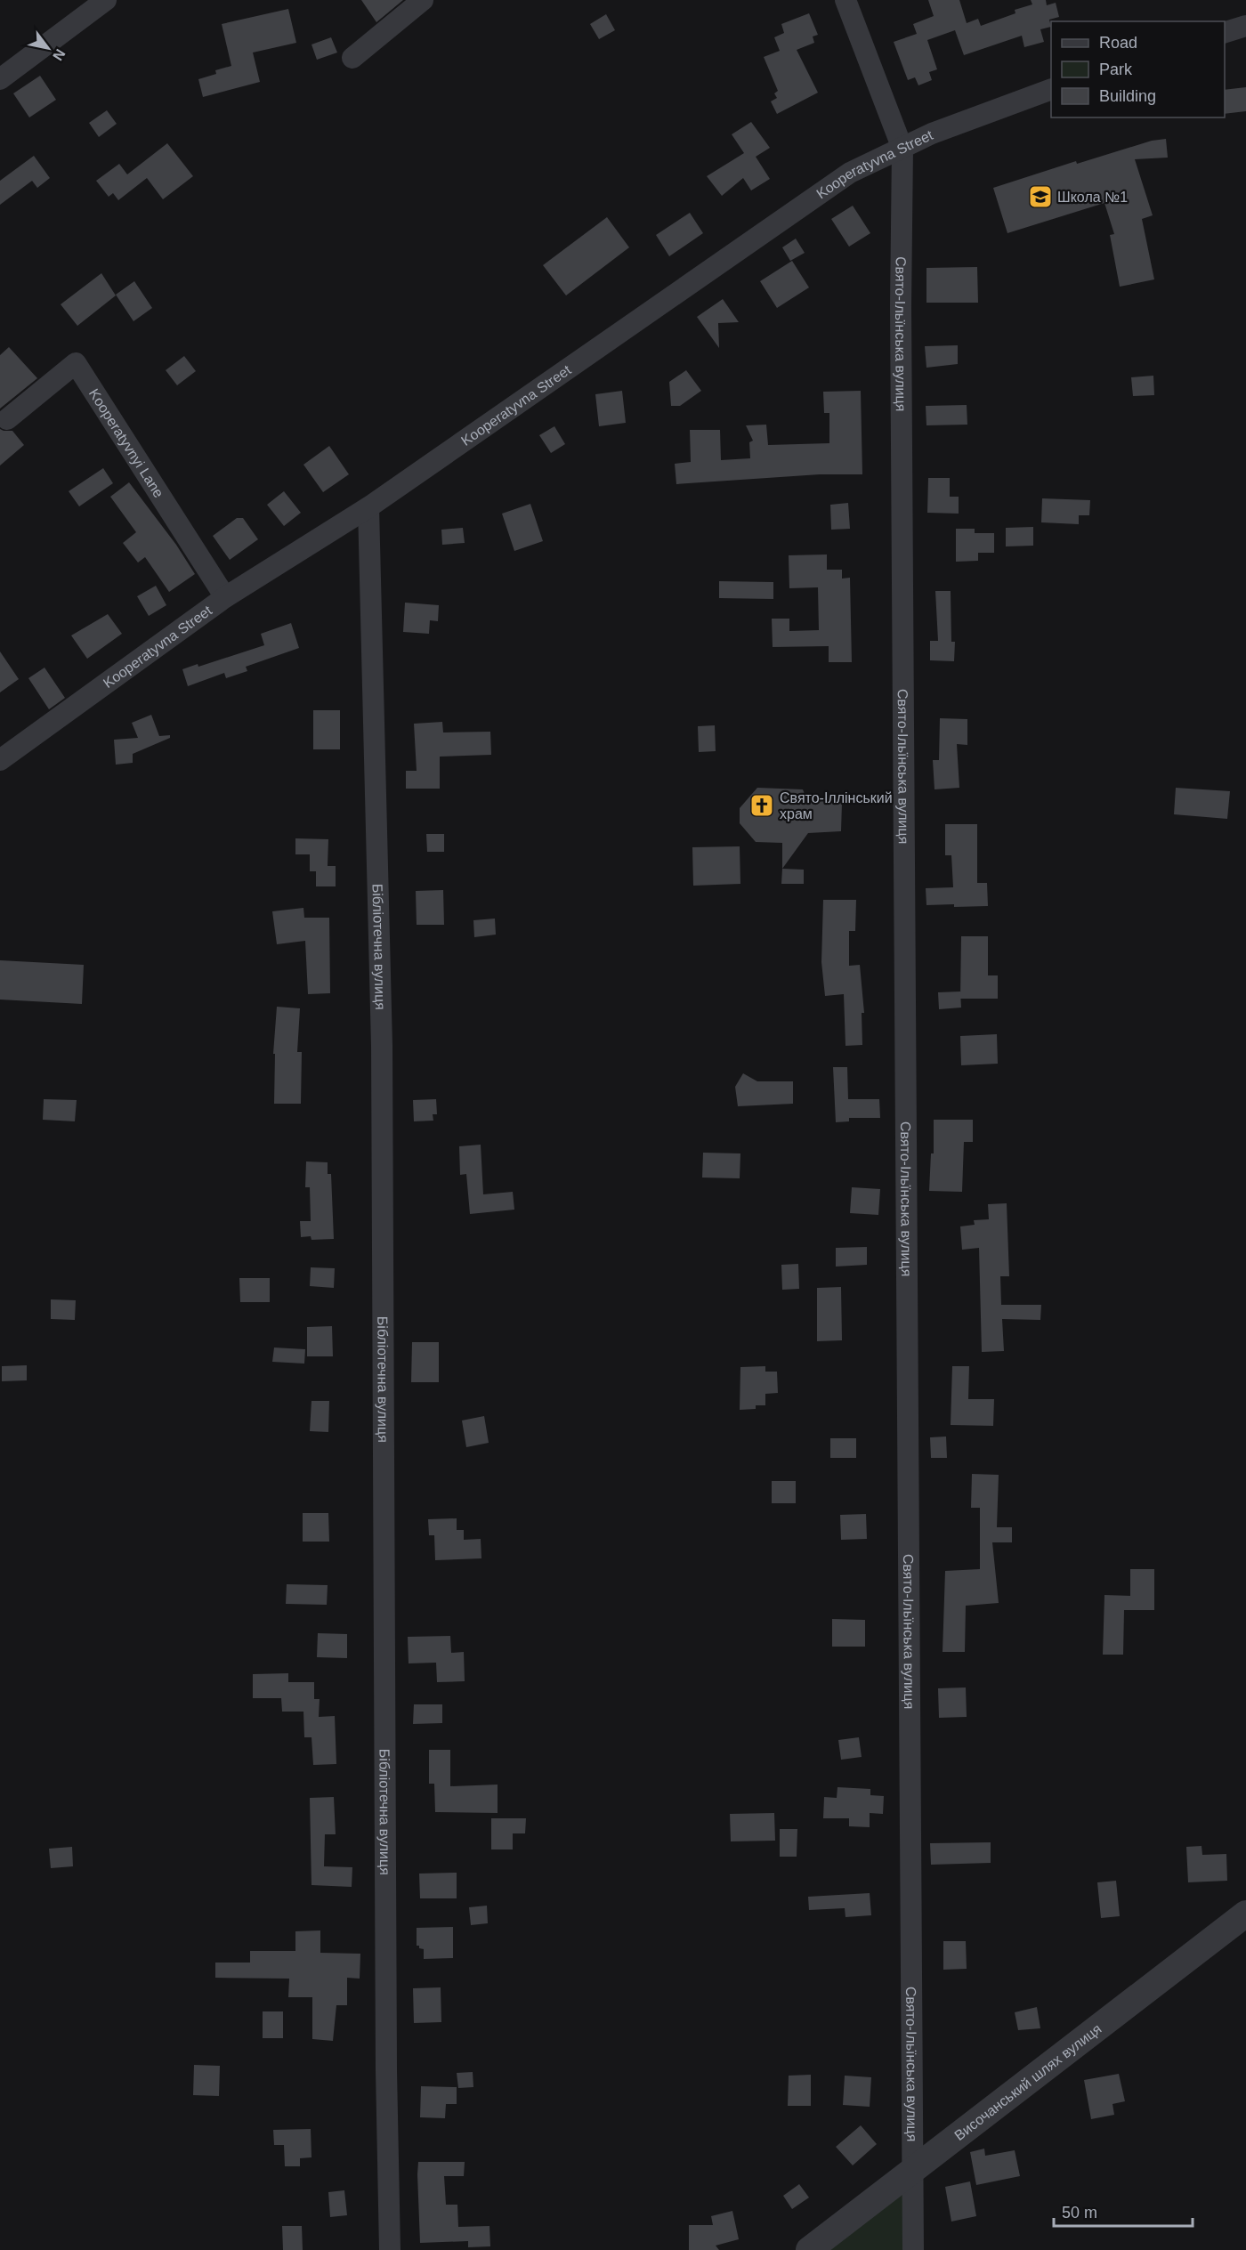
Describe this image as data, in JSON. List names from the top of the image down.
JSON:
{
  "streets": {
    "street": [
      "Kooperatyvna Street",
      "Свято-Ільїнська вулиця",
      "Kooperatyvnyi Lane",
      "Бібліотечна вулиця",
      "Височанський шлях вулиця"
    ]
  },
  "crossings": [
    ["Kooperatyvna Street", "Свято-Ільїнська вулиця"],
    ["Kooperatyvna Street", "Kooperatyvnyi Lane"],
    ["Kooperatyvna Street", "Бібліотечна вулиця"],
    ["Свято-Ільїнська вулиця", "Височанський шлях вулиця"]
  ],
  "places": {
    "school or university": ["Школа №1"],
    "church": ["Свято-Іллінський храм"]
  },
  "legend": ["Road", "Park", "Building"],
  "scale_bar": "50 m",
  "north": "bottom right"
}
